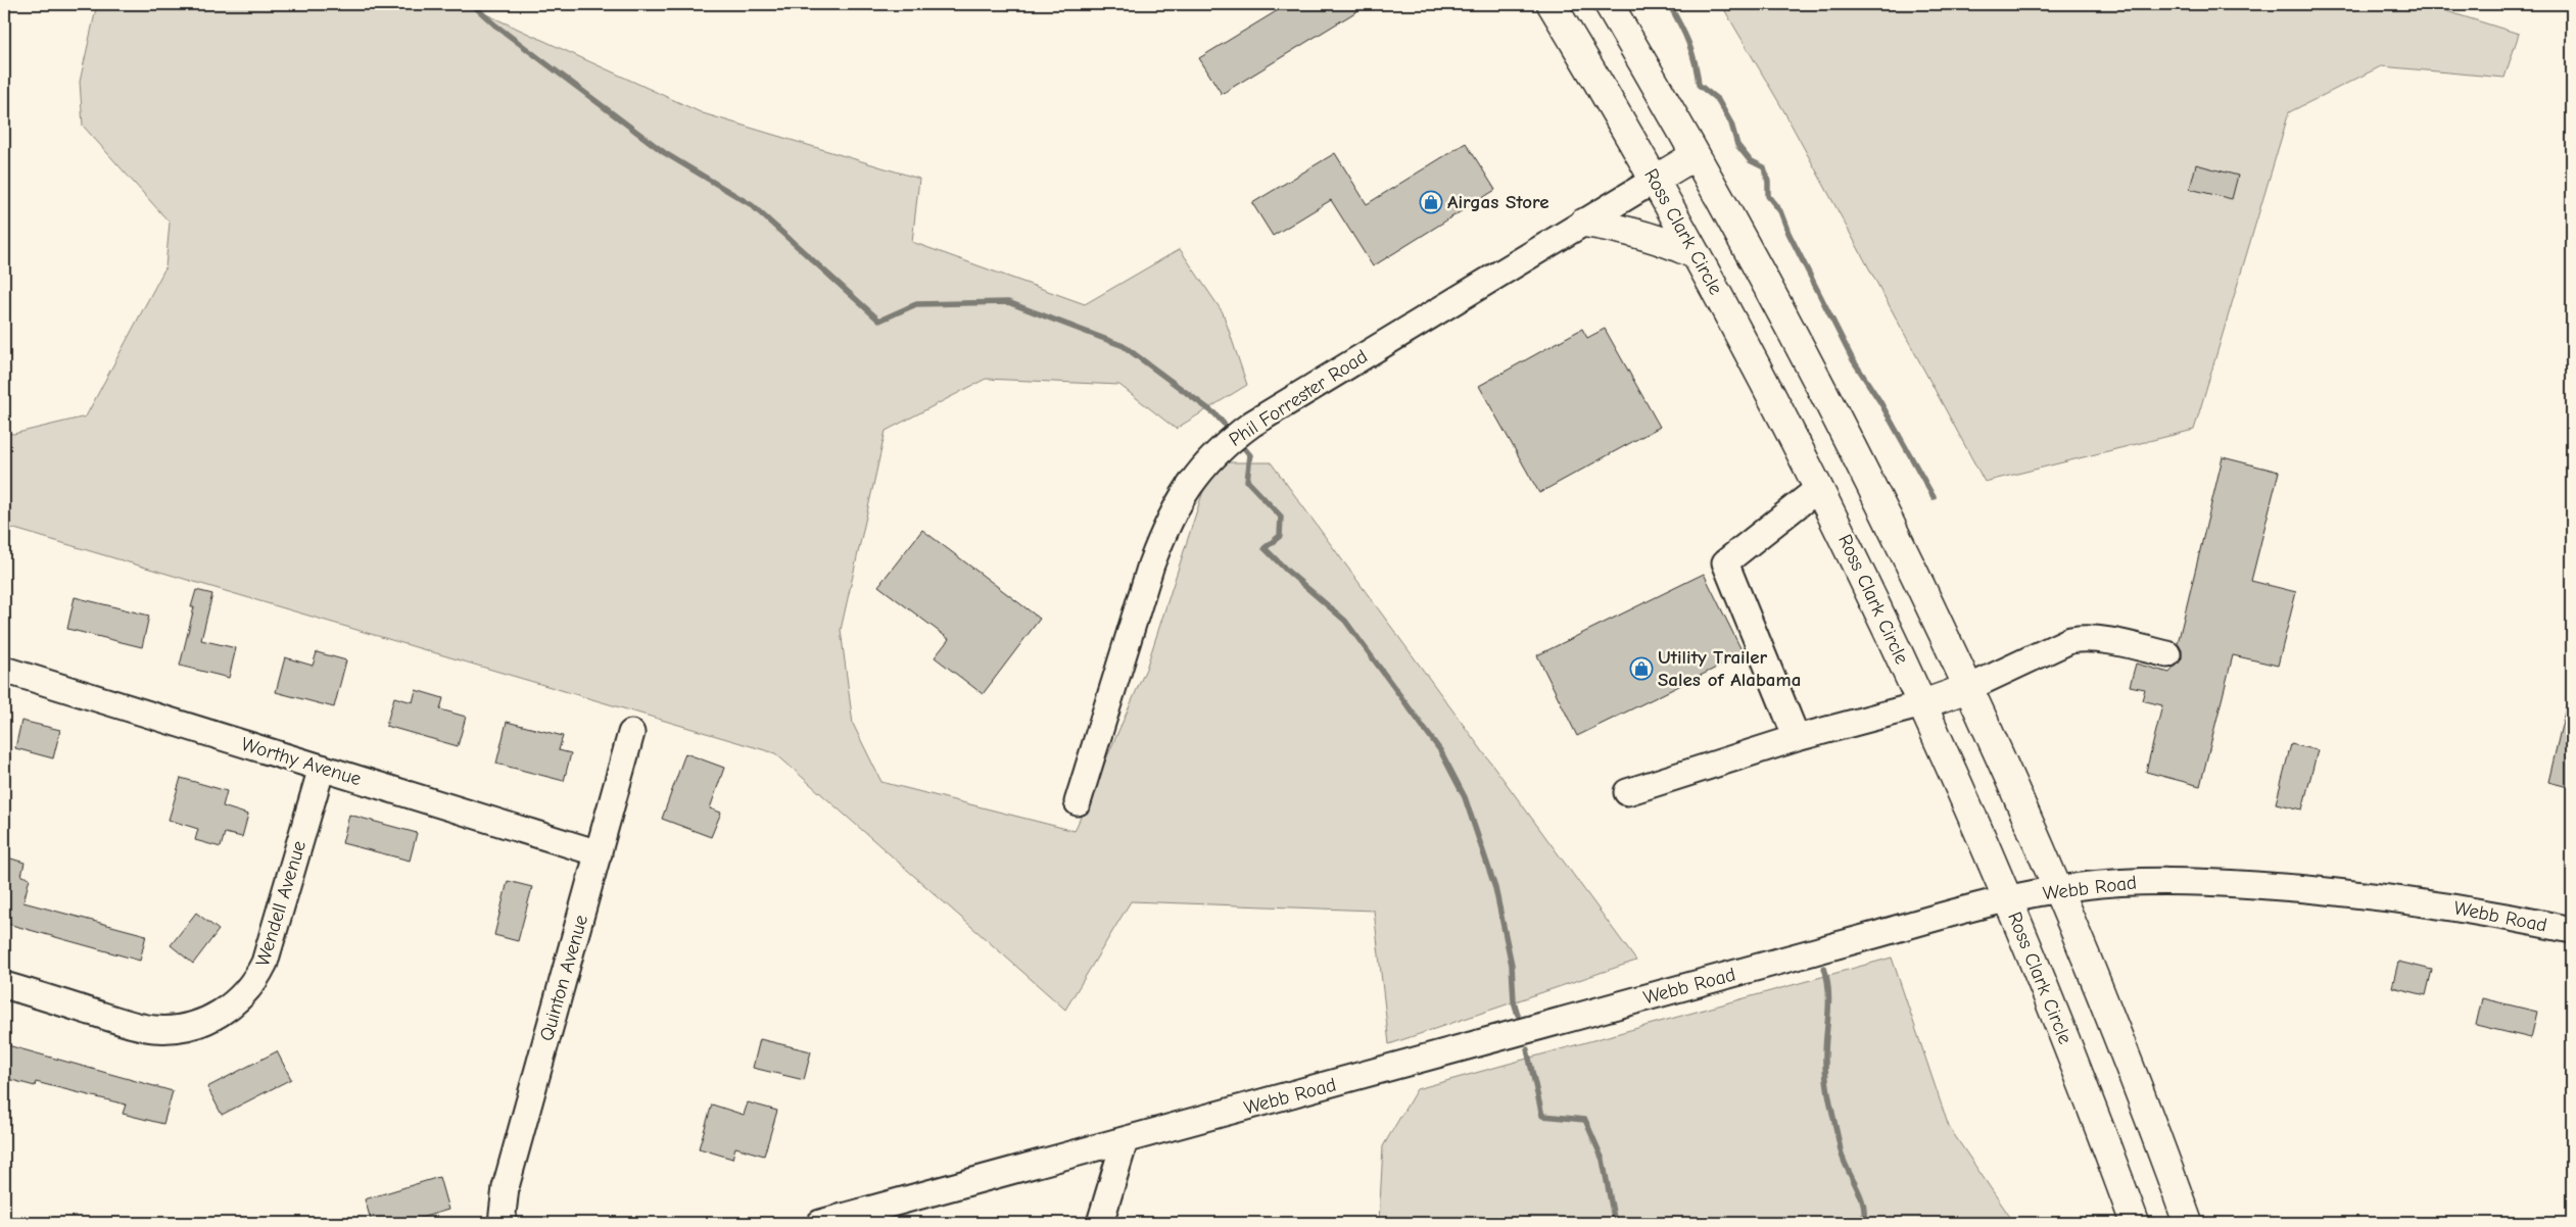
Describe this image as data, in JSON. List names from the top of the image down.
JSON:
{
  "streets": {
    "highway": ["Ross Clark Circle"],
    "street": [
      "Phil Forrester Road",
      "Worthy Avenue",
      "Webb Road",
      "Wendell Avenue",
      "Quinton Avenue"
    ]
  },
  "crossings": [
    ["Ross Clark Circle", "Phil Forrester Road"],
    ["Ross Clark Circle", "Webb Road"],
    ["Worthy Avenue", "Wendell Avenue"],
    ["Worthy Avenue", "Quinton Avenue"]
  ],
  "places": {
    "shop": ["Airgas Store", "Utility Trailer Sales of Alabama"]
  }
}
